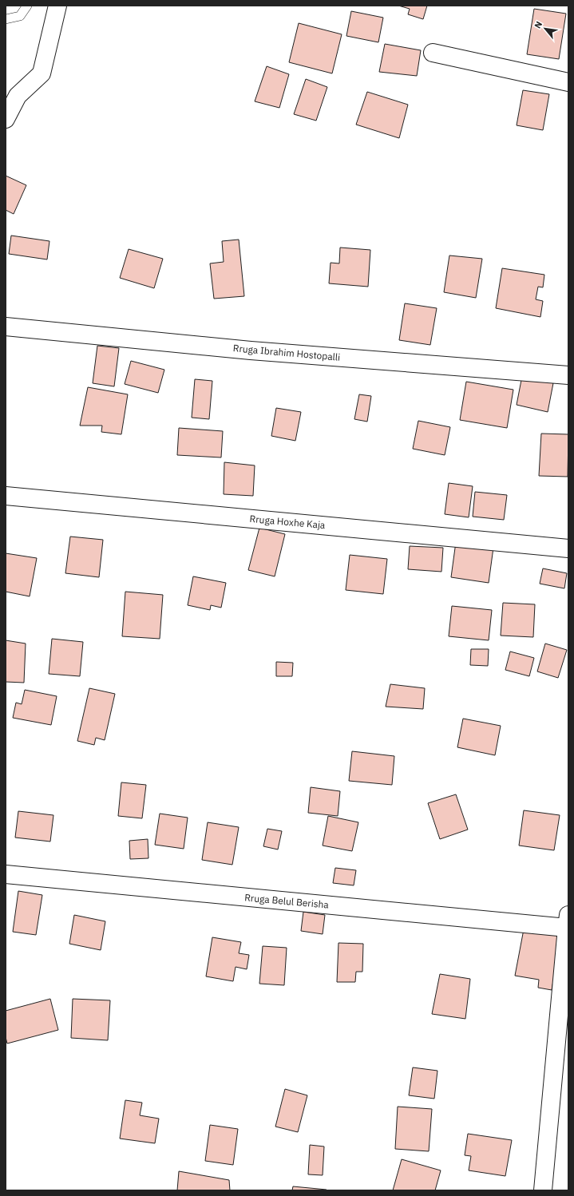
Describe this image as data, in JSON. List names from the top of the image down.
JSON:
{
  "streets": {
    "street": ["Rruga Ibrahim Hostopalli", "Rruga Hoxhe Kaja", "Rruga Belul Berisha"]
  },
  "north": "top left"
}
